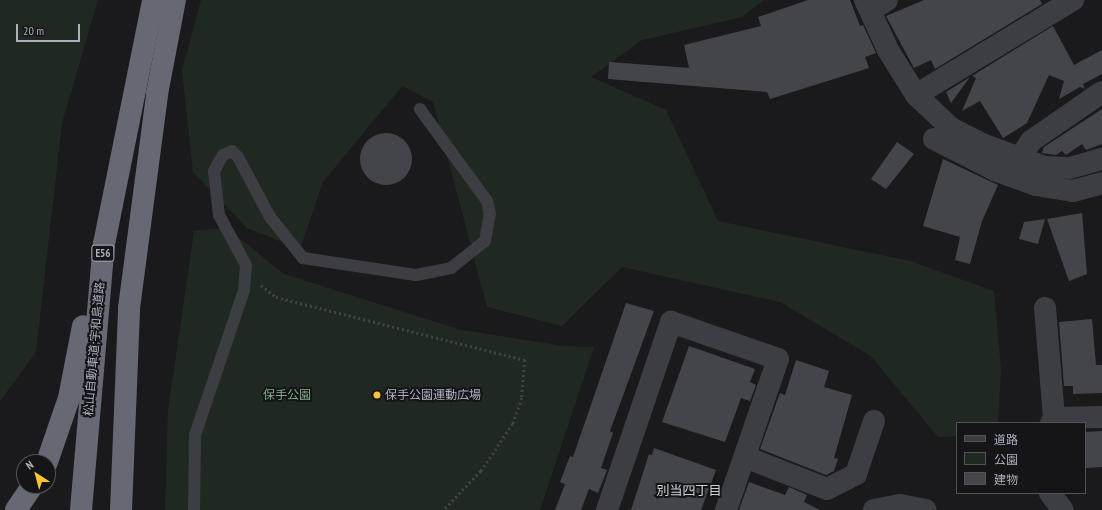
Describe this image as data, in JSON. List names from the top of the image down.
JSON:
{
  "streets": {
    "highway": ["E56", "松山自動車道;宇和島道路"]
  },
  "districts": ["別当四丁目"],
  "parks": ["保手公園"],
  "places": ["保手公園運動広場"],
  "legend": ["道路", "公園", "建物"],
  "scale_bar": "20 m",
  "north": "top left"
}
